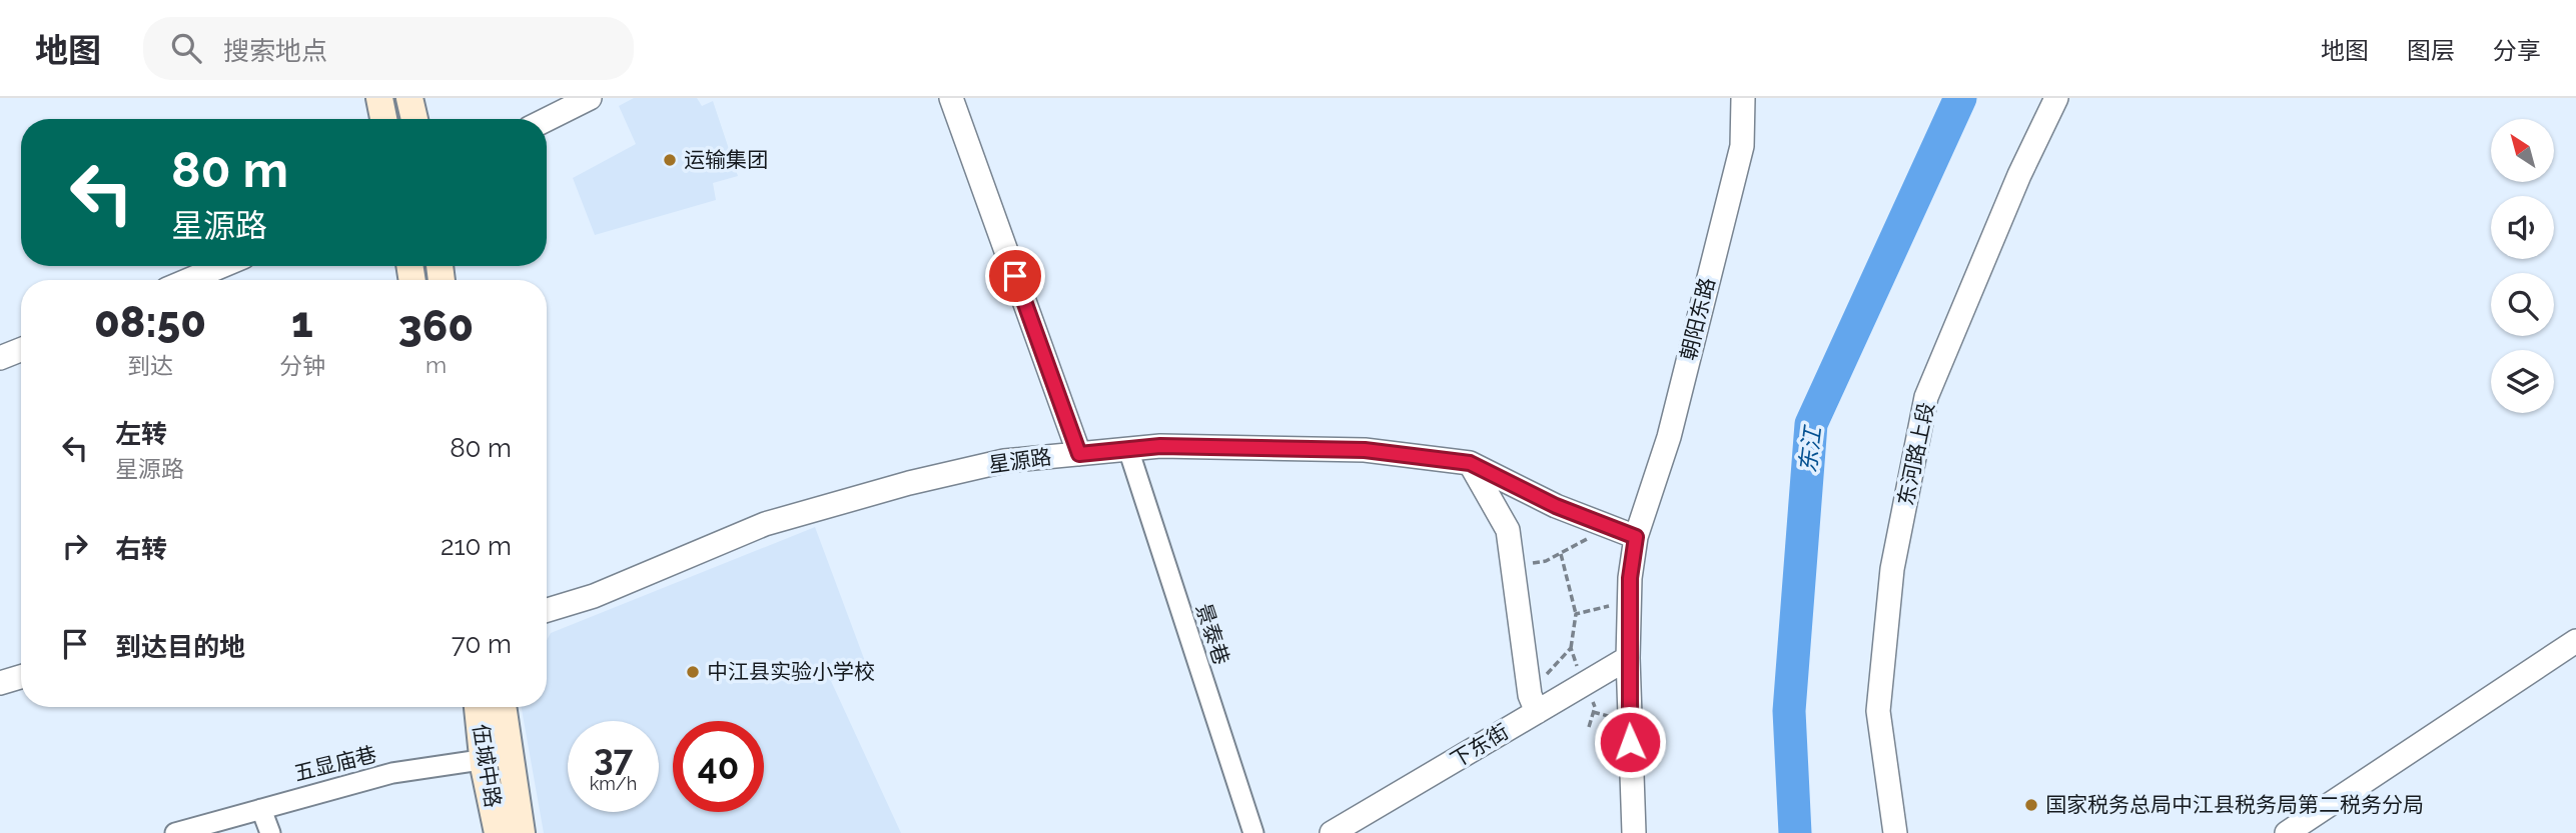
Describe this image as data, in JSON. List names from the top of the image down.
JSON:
{
  "streets": {
    "main road": ["伍城中路"],
    "street": [
      "朝阳东路",
      "东河路上段",
      "星源路",
      "景泰巷",
      "下东街",
      "五显庙巷"
    ]
  },
  "crossings": [
    ["朝阳东路", "星源路"],
    ["朝阳东路", "下东街"],
    ["星源路", "景泰巷"],
    ["五显庙巷", "伍城中路"]
  ],
  "water": ["东江"],
  "places": ["运输集团", "中江县实验小学校", "国家税务总局中江县税务局第二税务分局"],
  "north": "top left",
  "page": {
    "header": "地图",
    "search": "搜索地点",
    "nav": ["地图", "图层", "分享"],
    "turn": ["80 m", "星源路"],
    "eta": [
      "08:50",
      "到达",
      "1",
      "分钟",
      "360",
      "m"
    ],
    "list": [
      {
        "name": "左转",
        "note": "星源路",
        "value": "80 m"
      },
      {
        "name": "右转",
        "value": "210 m"
      },
      {
        "name": "到达目的地",
        "value": "70 m"
      }
    ],
    "speed": "37 km/h",
    "limit": "40"
  }
}
